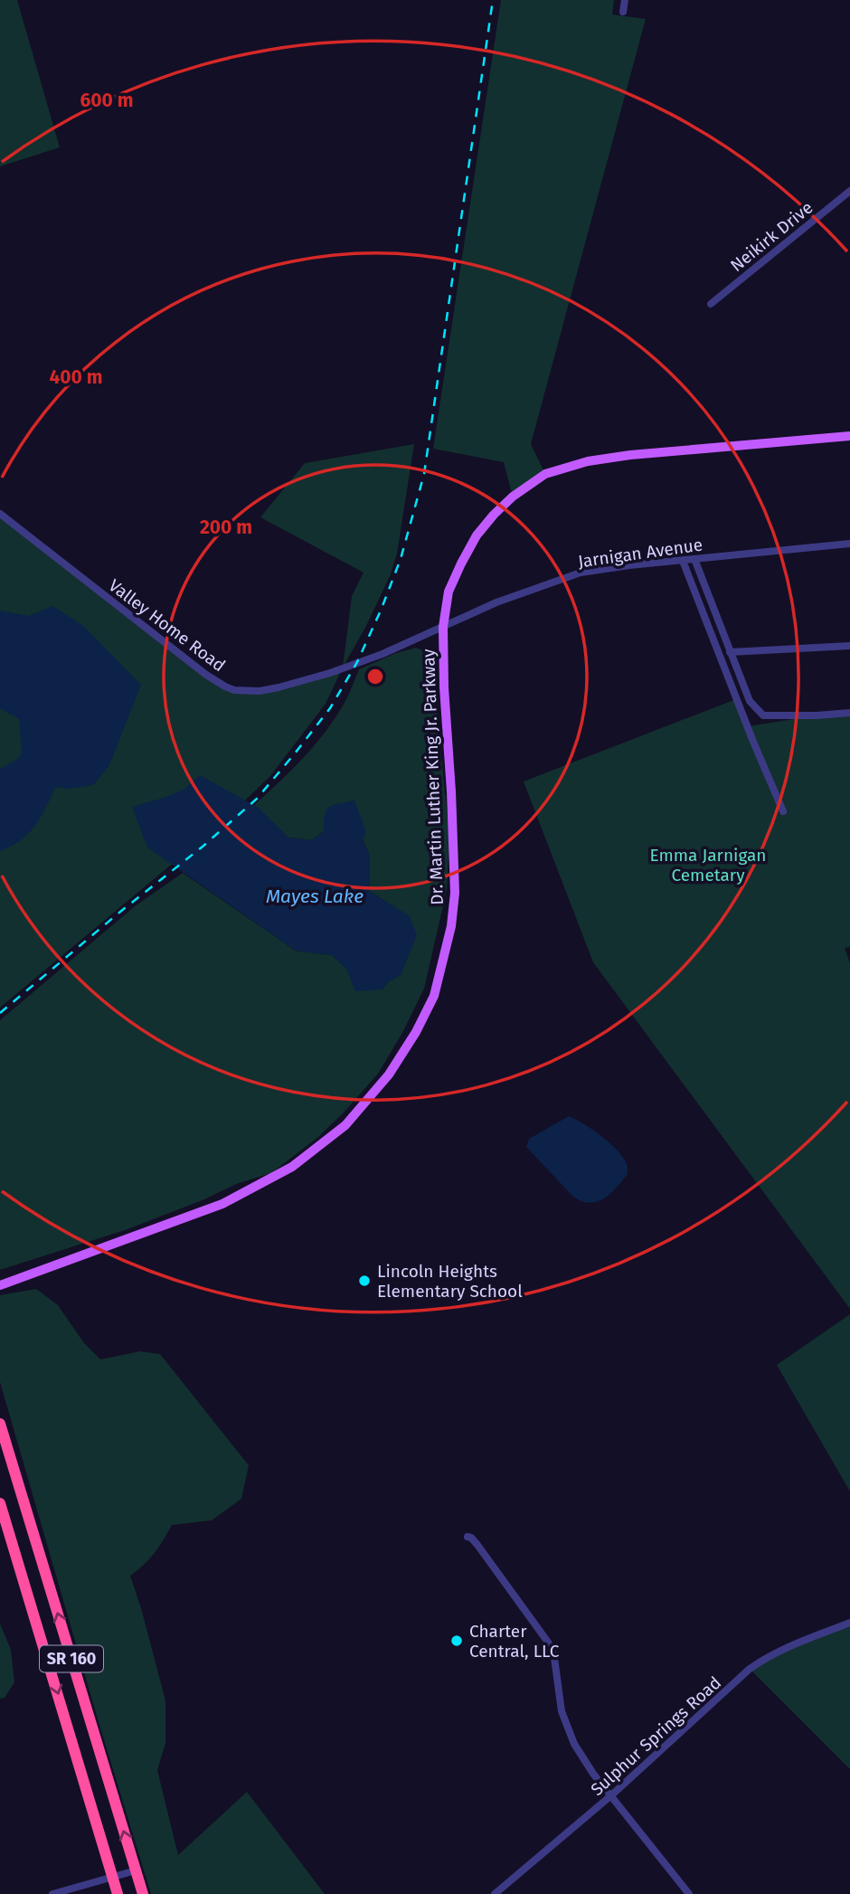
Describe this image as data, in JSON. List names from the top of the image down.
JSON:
{
  "streets": {
    "highway": ["SR 160"],
    "main road": ["Dr. Martin Luther King Jr. Parkway"],
    "street": [
      "Neikirk Drive",
      "Jarnigan Avenue",
      "Valley Home Road",
      "Sulphur Springs Road"
    ]
  },
  "crossings": [
    ["Jarnigan Avenue", "Valley Home Road"],
    ["Jarnigan Avenue", "Dr. Martin Luther King Jr. Parkway"],
    ["Valley Home Road", "Dr. Martin Luther King Jr. Parkway"]
  ],
  "water": ["Mayes Lake"],
  "parks": ["Emma Jarnigan Cemetary"],
  "places": ["Lincoln Heights Elementary School", "Charter Central, LLC"],
  "rings": ["600 m", "400 m", "200 m"]
}
